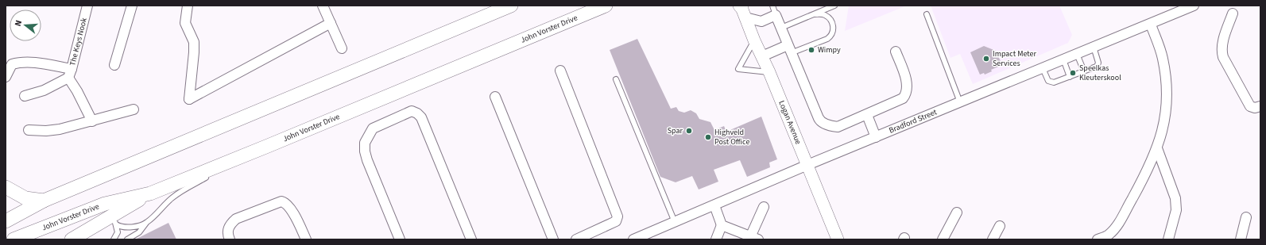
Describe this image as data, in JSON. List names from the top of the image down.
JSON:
{
  "streets": {
    "main road": ["John Vorster Drive"],
    "street": ["The Keys Nook", "Logan Avenue", "Bradford Street"]
  },
  "crossings": [
    ["Logan Avenue", "Bradford Street"]
  ],
  "places": [
    "Wimpy",
    "Impact Meter Services",
    "Speelkas Kleuterskool",
    "Spar",
    "Highveld Post Office"
  ],
  "north": "left"
}
